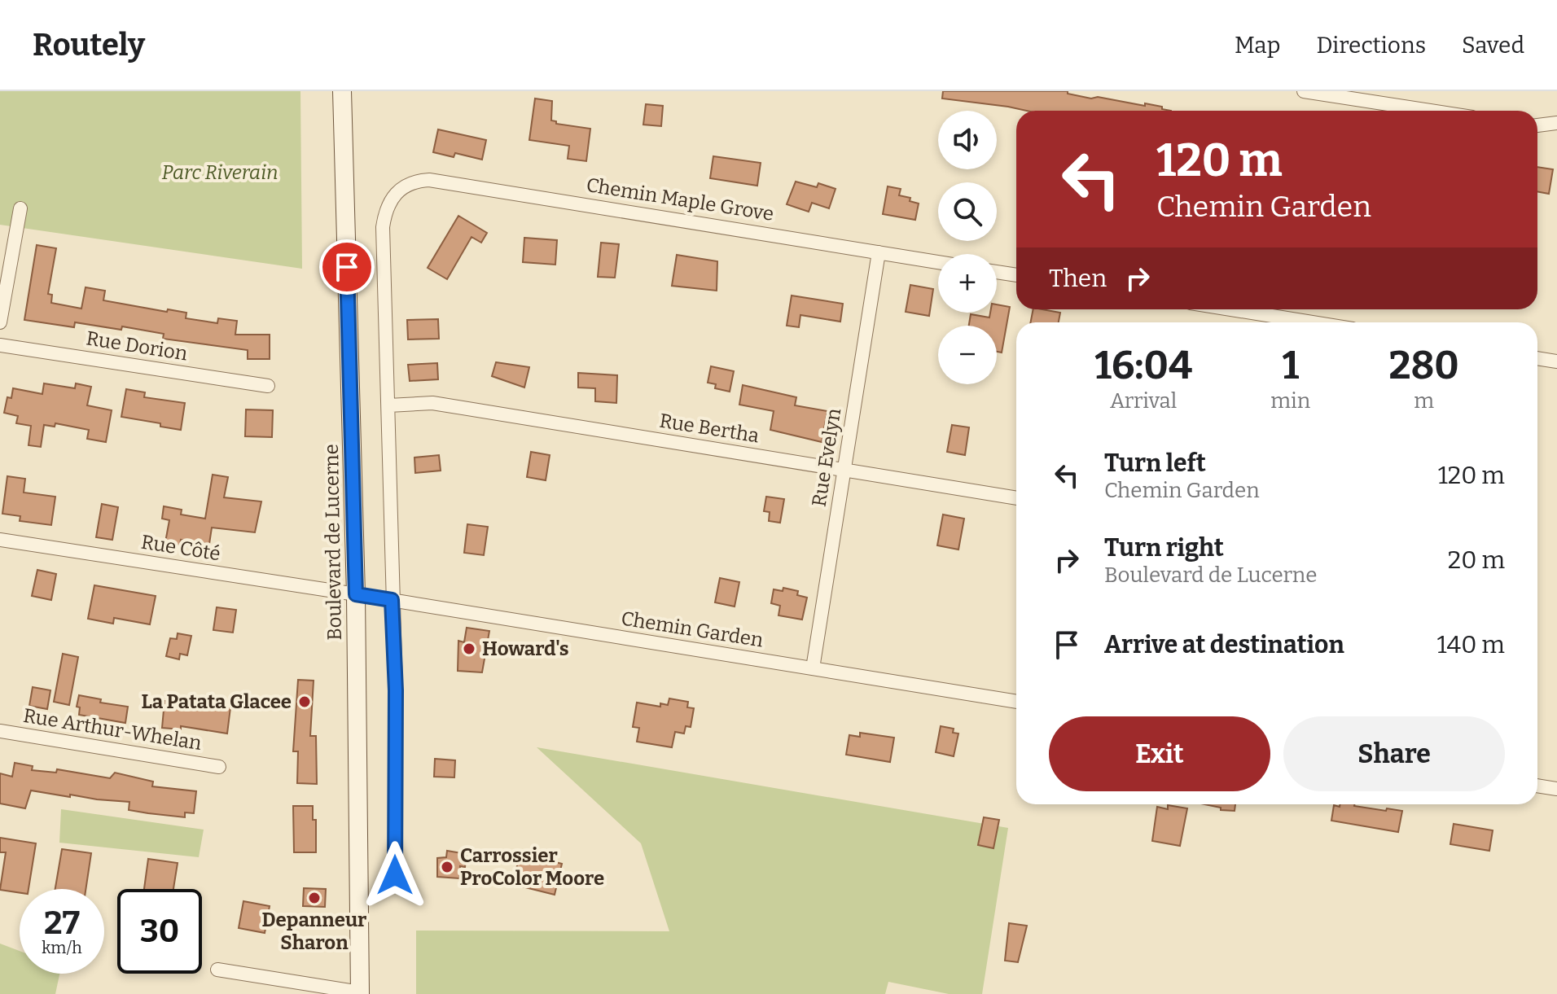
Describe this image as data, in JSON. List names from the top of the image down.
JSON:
{
  "streets": {
    "main road": ["Boulevard de Lucerne"],
    "street": [
      "Chemin Maple Grove",
      "Rue Dorion",
      "Rue Bertha",
      "Rue Evelyn",
      "Rue Côté",
      "Chemin Garden",
      "Rue Arthur-Whelan"
    ]
  },
  "crossings": [
    ["Chemin Maple Grove", "Rue Bertha"],
    ["Chemin Maple Grove", "Rue Evelyn"],
    ["Rue Bertha", "Rue Evelyn"],
    ["Rue Evelyn", "Chemin Garden"],
    ["Boulevard de Lucerne", "Rue Côté"],
    ["Boulevard de Lucerne", "Chemin Garden"],
    ["Rue Côté", "Chemin Garden"]
  ],
  "parks": ["Parc Riverain"],
  "places": [
    "Howard's",
    "La Patata Glacee",
    "Carrossier ProColor Moore",
    "Depanneur Sharon"
  ],
  "page": {
    "header": "Routely",
    "nav": ["Map", "Directions", "Saved"],
    "map_buttons": ["+", "−"],
    "turn": ["120 m", "Chemin Garden"],
    "then": "Then",
    "eta": [
      "16:04",
      "Arrival",
      "1",
      "min",
      "280",
      "m"
    ],
    "list": [
      {
        "name": "Turn left",
        "note": "Chemin Garden",
        "value": "120 m"
      },
      {
        "name": "Turn right",
        "note": "Boulevard de Lucerne",
        "value": "20 m"
      },
      {
        "name": "Arrive at destination",
        "value": "140 m"
      }
    ],
    "buttons": ["Exit", "Share"],
    "speed": "27 km/h",
    "limit": "30"
  }
}
